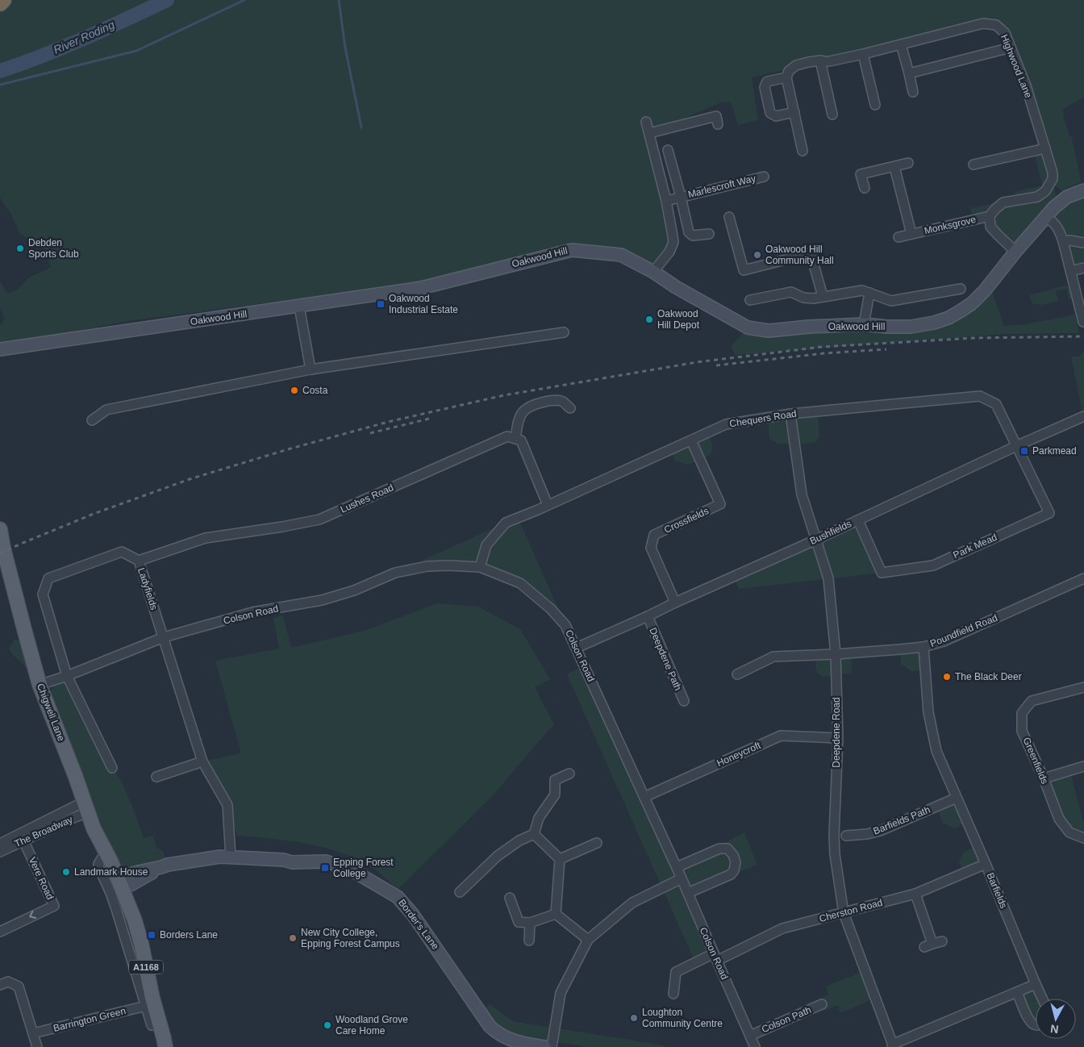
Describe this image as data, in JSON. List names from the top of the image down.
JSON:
{
  "streets": {
    "main road": ["Chigwell Lane", "A1168"],
    "street": [
      "Highwood Lane",
      "Marlescroft Way",
      "Monksgrove",
      "Oakwood Hill",
      "Chequers Road",
      "Lushes Road",
      "Crossfields",
      "Bushfields",
      "Park Mead",
      "Ladyfields",
      "Colson Road",
      "Poundfield Road",
      "Deepdene Path",
      "Deepdene Road",
      "Honeycroft",
      "Greenfields",
      "Barfields Path",
      "The Broadway",
      "Vere Road",
      "Barfields",
      "Cherston Road",
      "Border's Lane",
      "Barrington Green",
      "Colson Path"
    ]
  },
  "crossings": [
    ["Highwood Lane", "Monksgrove"],
    ["Chequers Road", "Crossfields"],
    ["Chequers Road", "Bushfields"],
    ["Chequers Road", "Park Mead"],
    ["Chequers Road", "Colson Road"],
    ["Chequers Road", "Deepdene Road"],
    ["Lushes Road", "Ladyfields"],
    ["Crossfields", "Bushfields"],
    ["Bushfields", "Park Mead"],
    ["Bushfields", "Colson Road"],
    ["Bushfields", "Deepdene Path"],
    ["Bushfields", "Deepdene Road"],
    ["Ladyfields", "Colson Road"],
    ["Ladyfields", "Border's Lane"],
    ["Colson Road", "Chigwell Lane"],
    ["Colson Road", "Honeycroft"],
    ["Colson Road", "Cherston Road"],
    ["Colson Road", "Colson Path"],
    ["Poundfield Road", "Deepdene Road"],
    ["Poundfield Road", "Barfields"],
    ["Chigwell Lane", "The Broadway"],
    ["Chigwell Lane", "Border's Lane"],
    ["Chigwell Lane", "A1168"],
    ["Deepdene Road", "Honeycroft"],
    ["Deepdene Road", "Cherston Road"],
    ["Barfields Path", "Barfields"],
    ["The Broadway", "Vere Road"],
    ["Barfields", "Cherston Road"],
    ["Border's Lane", "A1168"]
  ],
  "water": ["River Roding"],
  "places": {
    "other": [
      "Debden Sports Club",
      "Oakwood Hill Community Hall",
      "Oakwood Hill Depot",
      "Costa",
      "The Black Deer",
      "Landmark House",
      "New City College, Epping Forest Campus",
      "Loughton Community Centre",
      "Woodland Grove Care Home"
    ],
    "transit": [
      "Oakwood Industrial Estate",
      "Parkmead",
      "Epping Forest College",
      "Borders Lane"
    ]
  },
  "north": "bottom"
}
